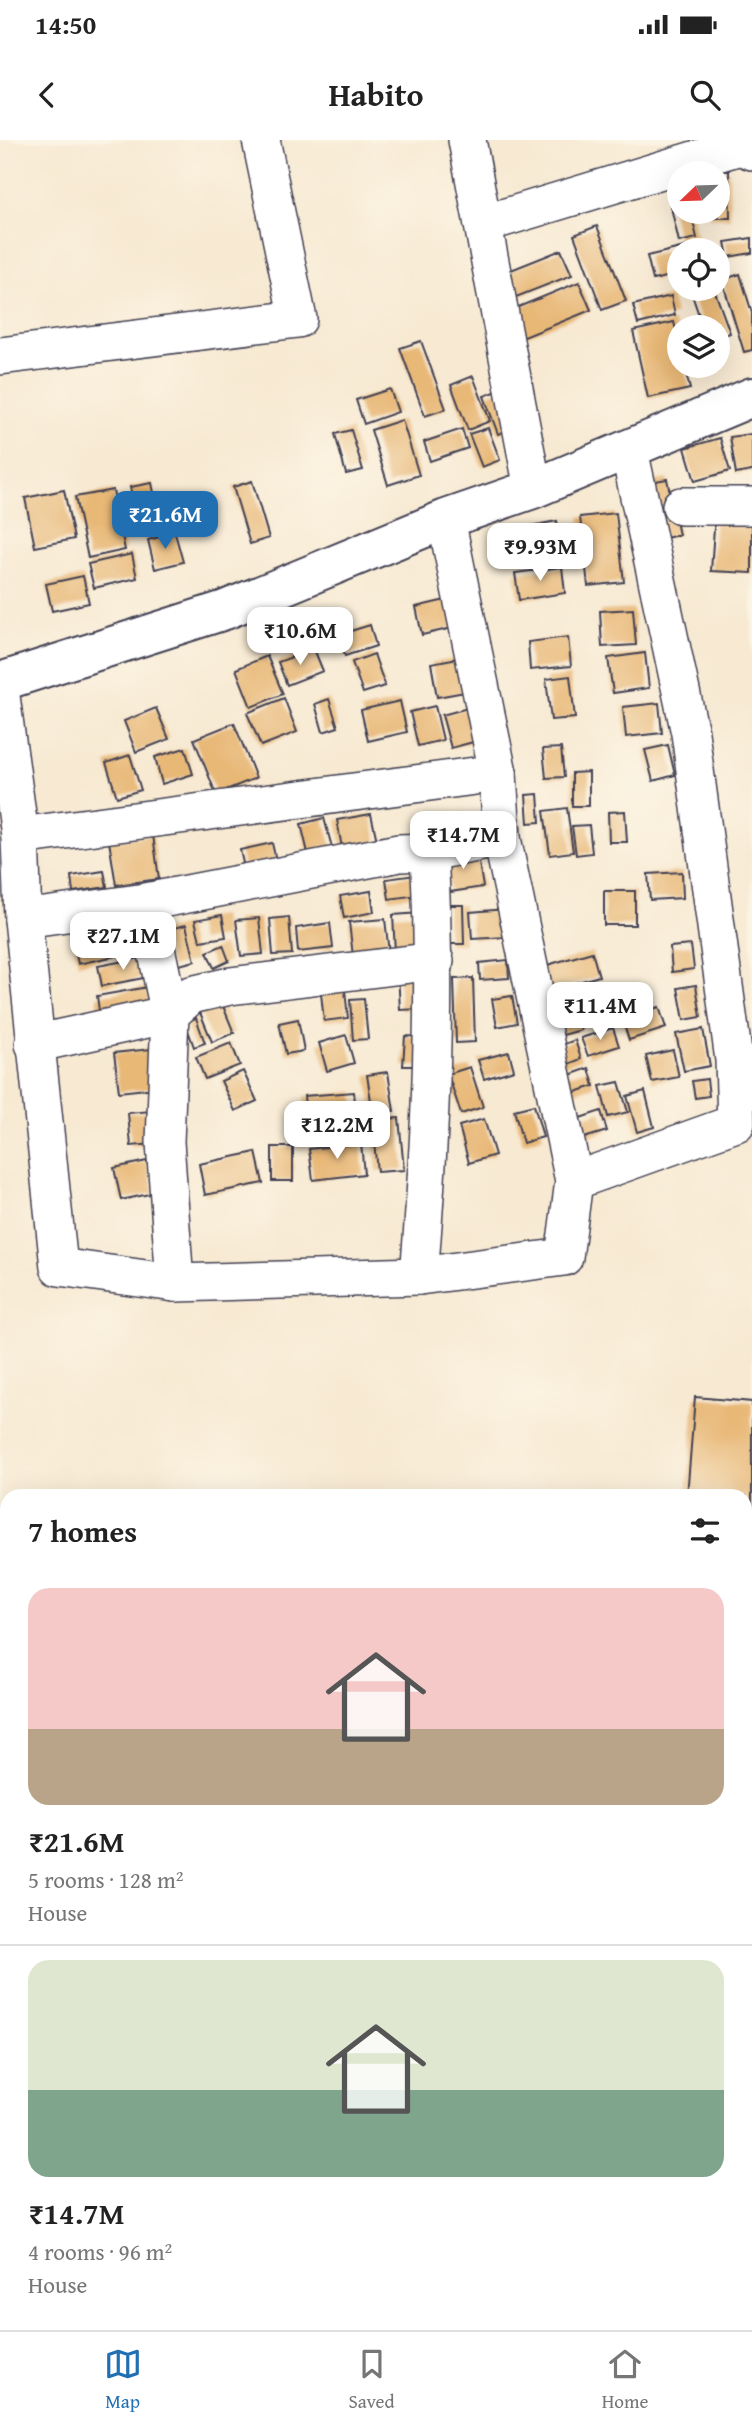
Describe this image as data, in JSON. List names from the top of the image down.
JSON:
{
  "north": "bottom left",
  "page": {
    "status": "14:50",
    "header": "Habito",
    "price": [
      "₹21.6M",
      "₹9.93M",
      "₹10.6M",
      "₹14.7M",
      "₹27.1M",
      "₹11.4M",
      "₹12.2M"
    ],
    "heading": "7 homes",
    "list": [
      {
        "name": "₹21.6M",
        "note": "5 rooms · 128 m² · House"
      },
      {
        "name": "₹14.7M",
        "note": "4 rooms · 96 m² · House"
      }
    ],
    "tabs": ["Map", "Saved", "Home"]
  }
}
